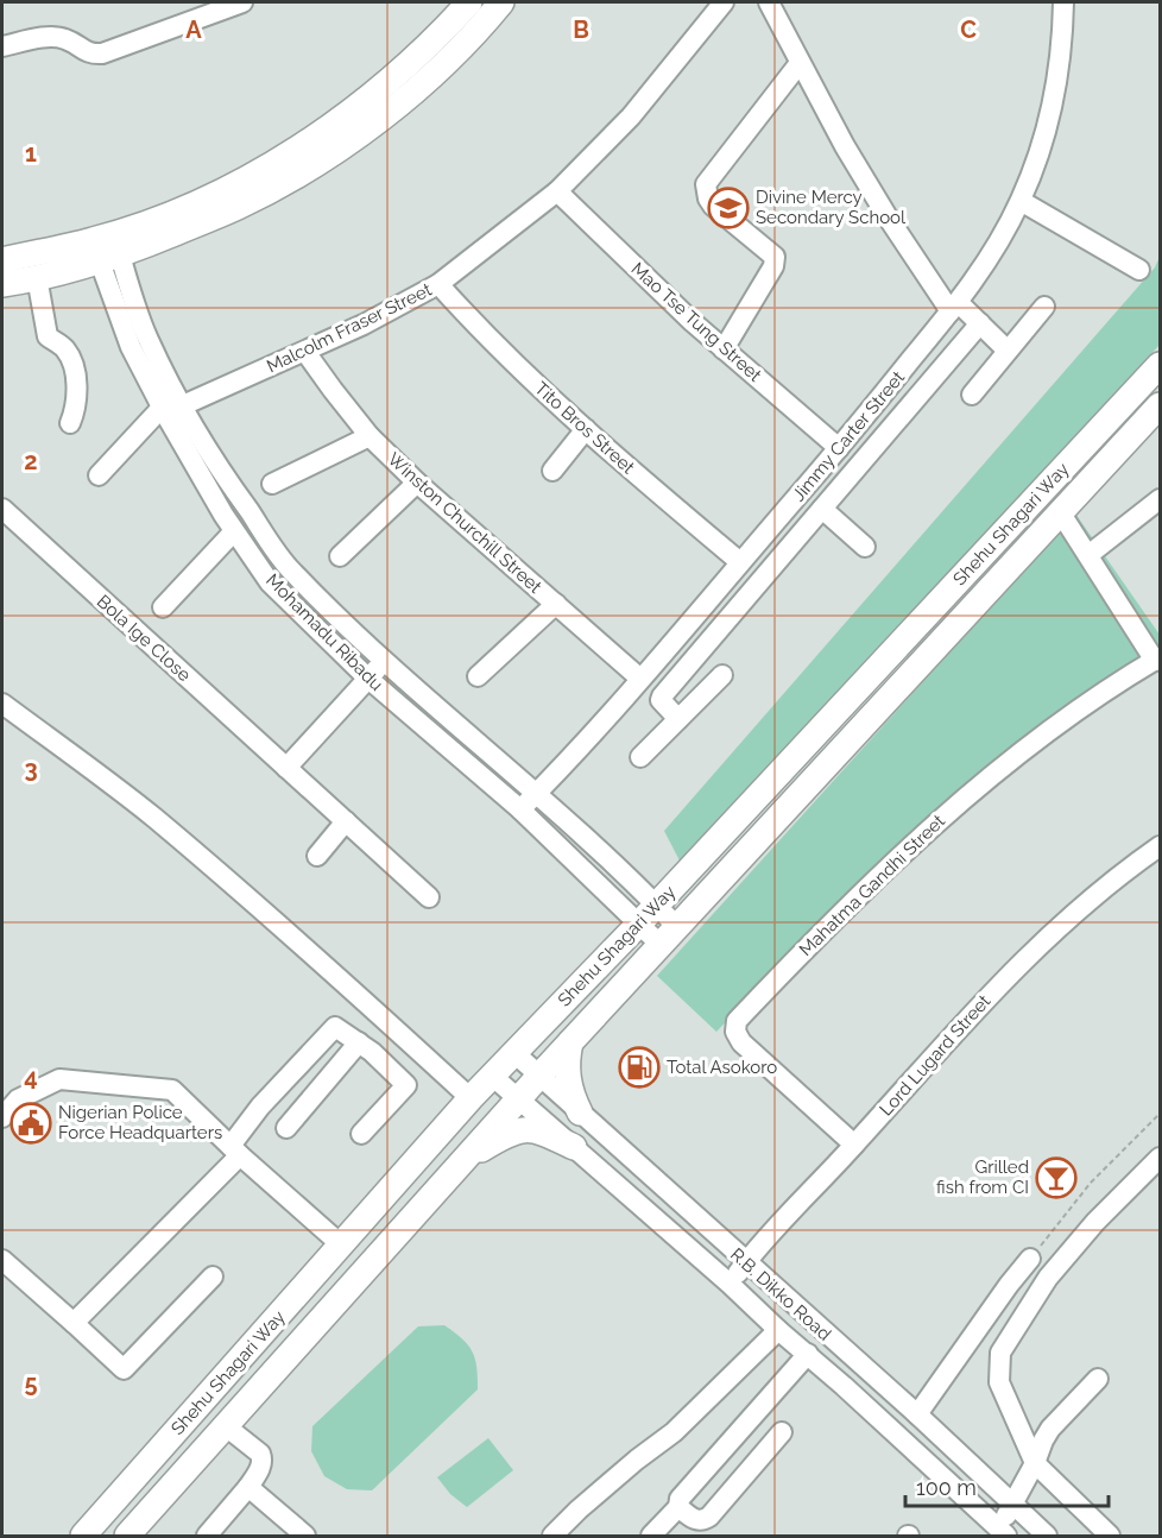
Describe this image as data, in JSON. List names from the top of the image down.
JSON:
{
  "streets": {
    "main road": ["Shehu Shagari Way"],
    "street": [
      "Mao Tse Tung Street",
      "Malcolm Fraser Street",
      "Tito Bros Street",
      "Jimmy Carter Street",
      "Winston Churchill Street",
      "Mohamadu Ribadu",
      "Bola Ige Close",
      "Mahatma Gandhi Street",
      "Lord Lugard Street",
      "R.B. Dikko Road"
    ]
  },
  "crossings": [
    ["Mao Tse Tung Street", "Malcolm Fraser Street"],
    ["Mao Tse Tung Street", "Jimmy Carter Street"],
    ["Malcolm Fraser Street", "Tito Bros Street"],
    ["Malcolm Fraser Street", "Winston Churchill Street"],
    ["Malcolm Fraser Street", "Mohamadu Ribadu"],
    ["Tito Bros Street", "Jimmy Carter Street"],
    ["Jimmy Carter Street", "Winston Churchill Street"],
    ["Jimmy Carter Street", "Mohamadu Ribadu"],
    ["Shehu Shagari Way", "Mohamadu Ribadu"],
    ["Shehu Shagari Way", "R.B. Dikko Road"],
    ["Mahatma Gandhi Street", "Lord Lugard Street"],
    ["Lord Lugard Street", "R.B. Dikko Road"]
  ],
  "places": {
    "school or university": ["Divine Mercy Secondary School"],
    "fuel station": ["Total Asokoro"],
    "public building": ["Nigerian Police Force Headquarters"],
    "bar": ["Grilled fish from CI"]
  },
  "scale_bar": "100 m",
  "grid": {
    "columns": ["A", "B", "C"],
    "rows": [
      "1",
      "2",
      "3",
      "4",
      "5"
    ]
  }
}
